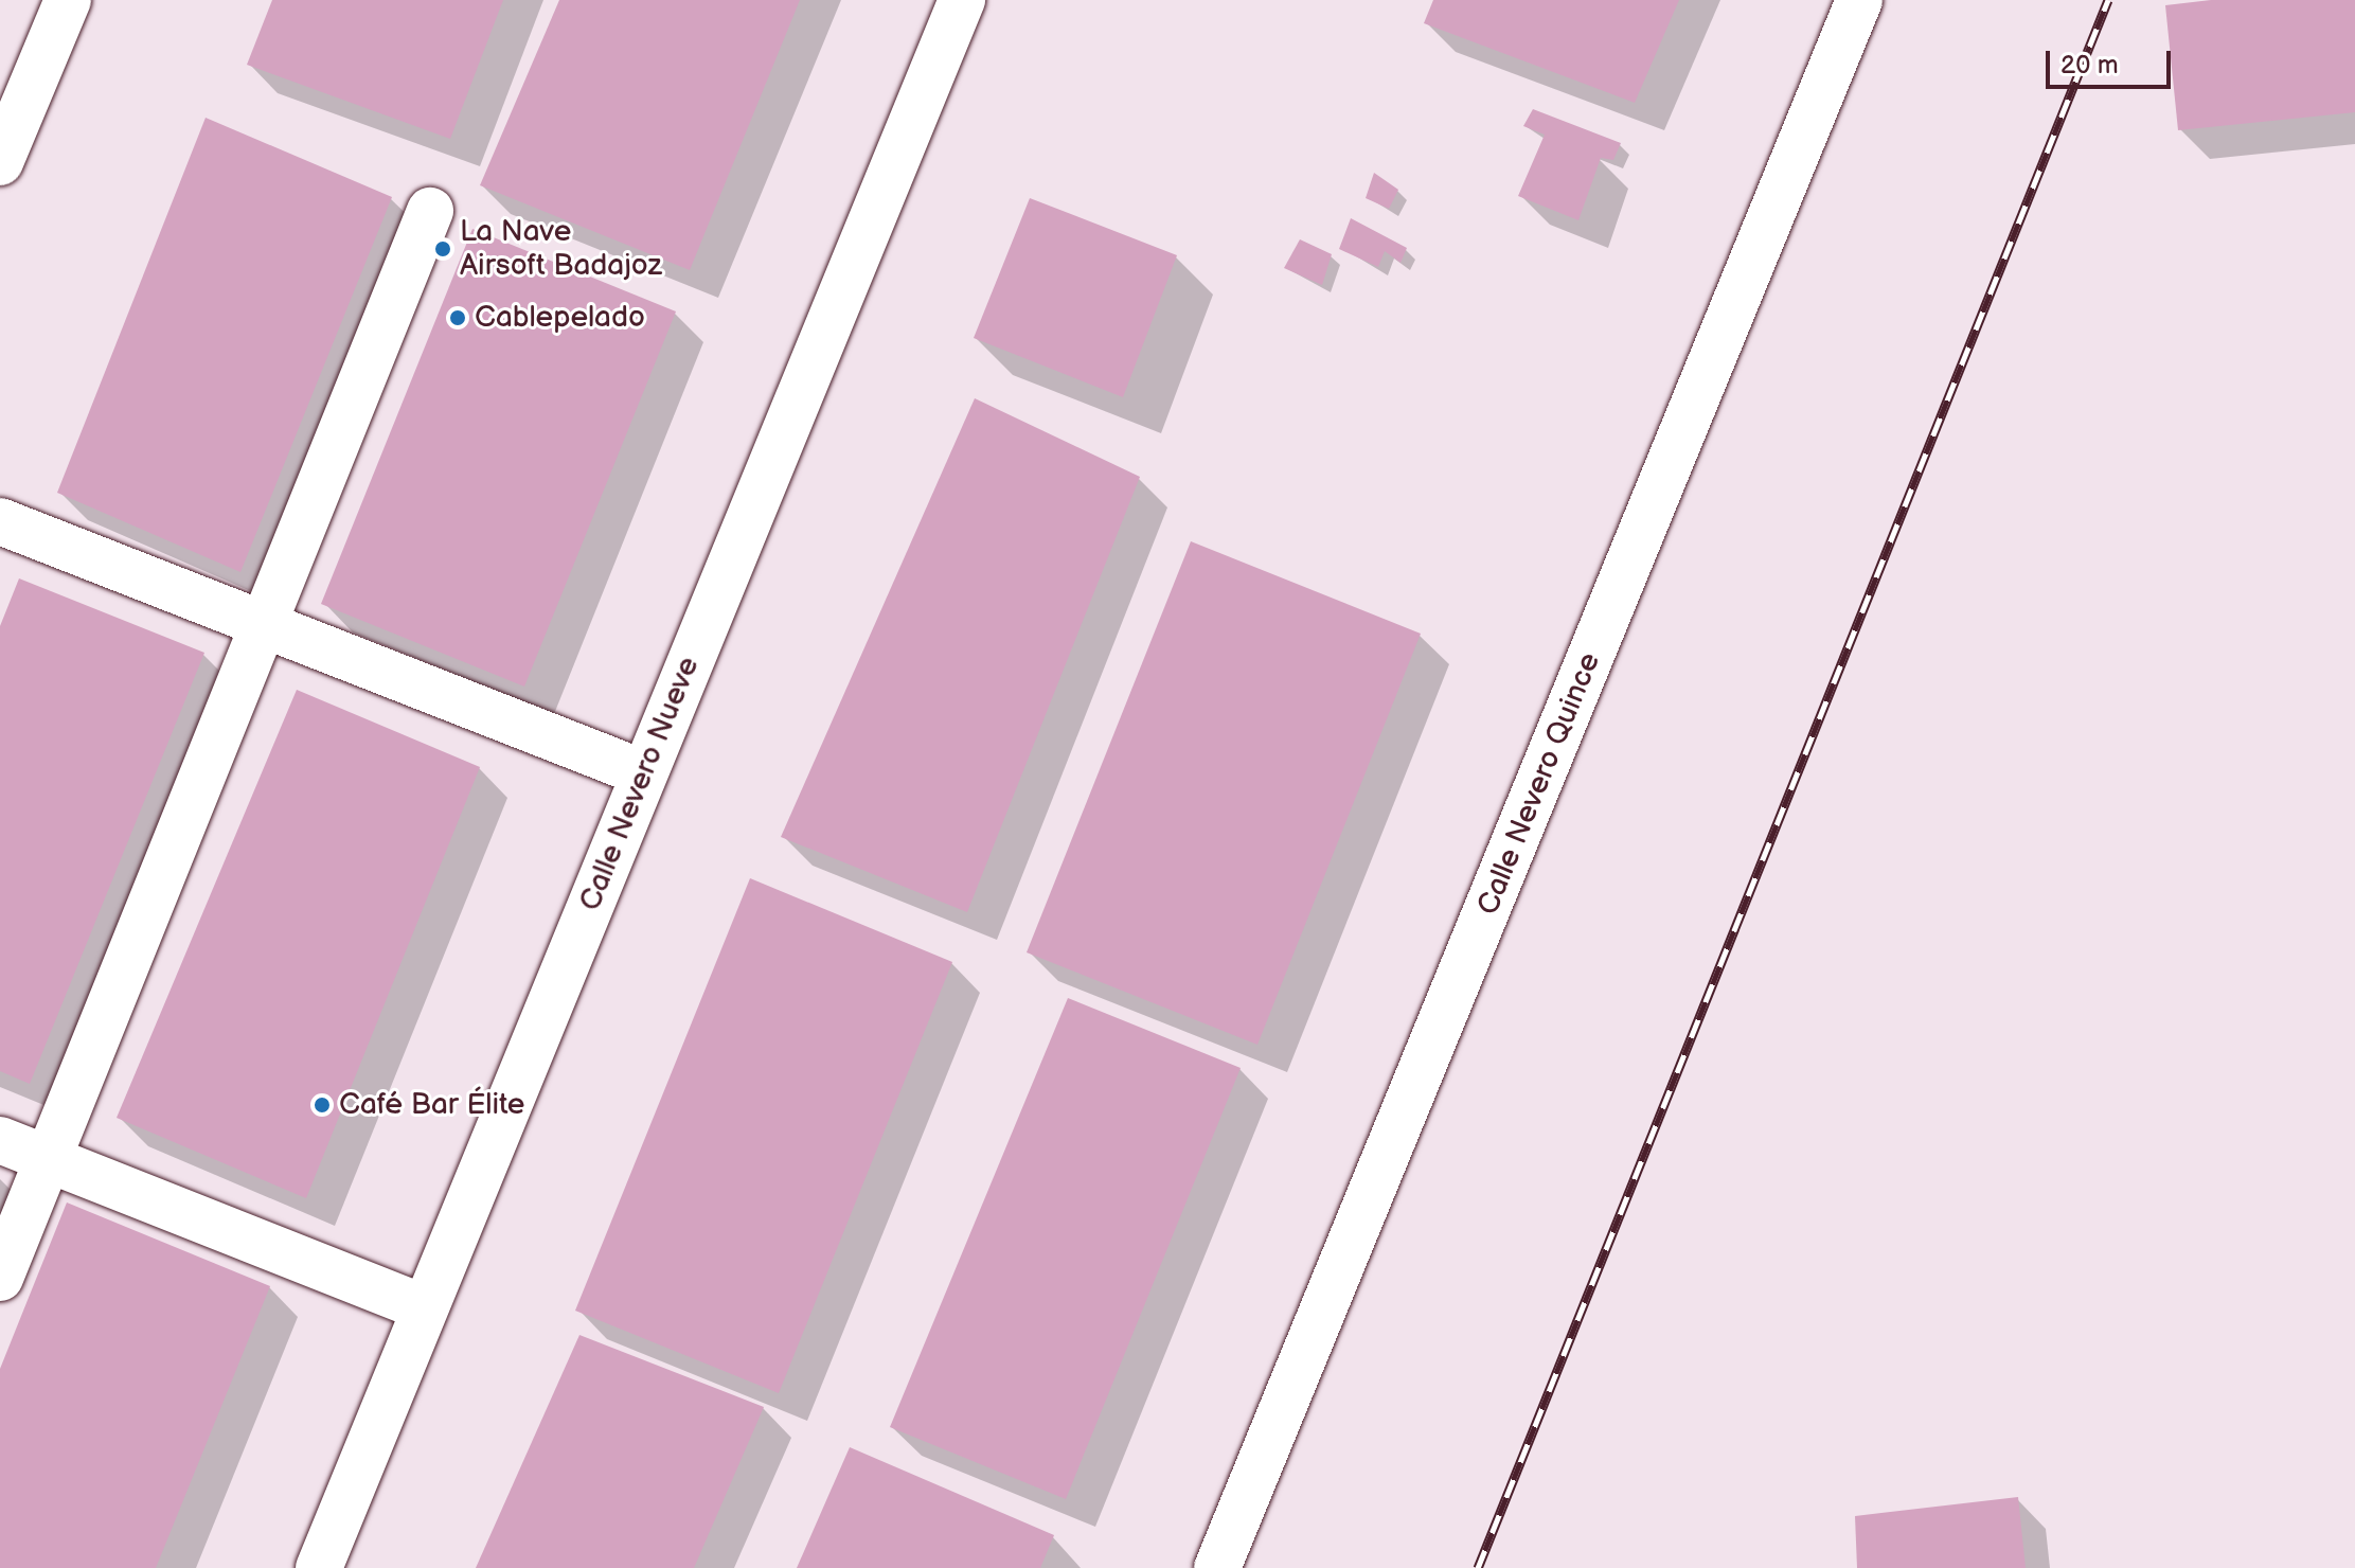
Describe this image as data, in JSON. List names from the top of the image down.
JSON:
{
  "streets": {
    "street": ["Calle Nevero Nueve", "Calle Nevero Quince"]
  },
  "places": ["La Nave Airsoft Badajoz", "Cablepelado", "Café Bar Élite"],
  "scale_bar": "20 m"
}
